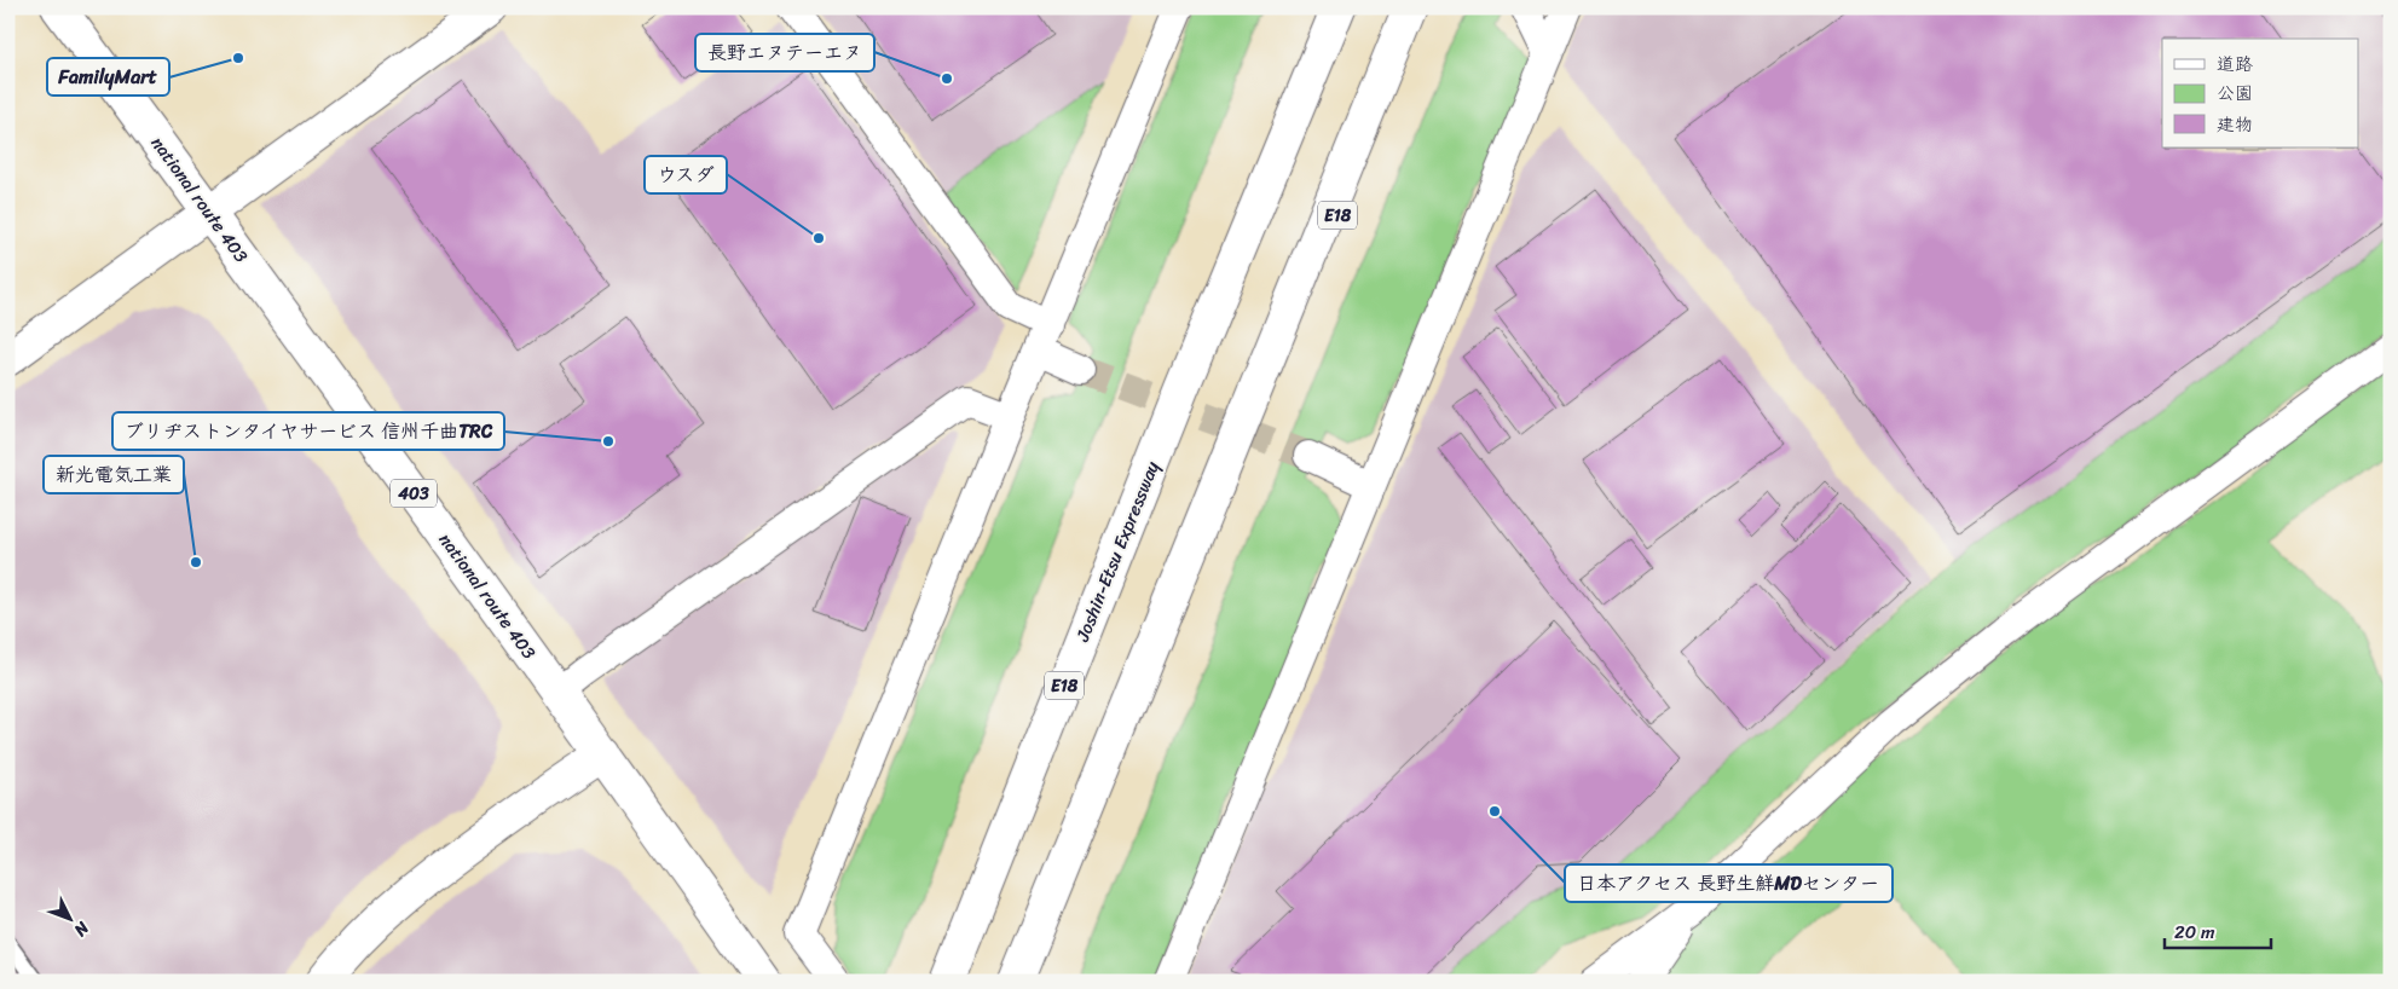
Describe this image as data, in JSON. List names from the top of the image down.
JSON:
{
  "streets": {
    "main road": [
      "national route 403",
      "E18",
      "403",
      "Joshin-Etsu Expressway"
    ]
  },
  "places": [
    "FamilyMart",
    "長野エヌテーエヌ",
    "ウスダ",
    "ブリヂストンタイヤサービス 信州千曲TRC",
    "新光電気工業",
    "日本アクセス 長野生鮮MDセンター"
  ],
  "legend": ["道路", "公園", "建物"],
  "scale_bar": "20 m",
  "north": "bottom right"
}
